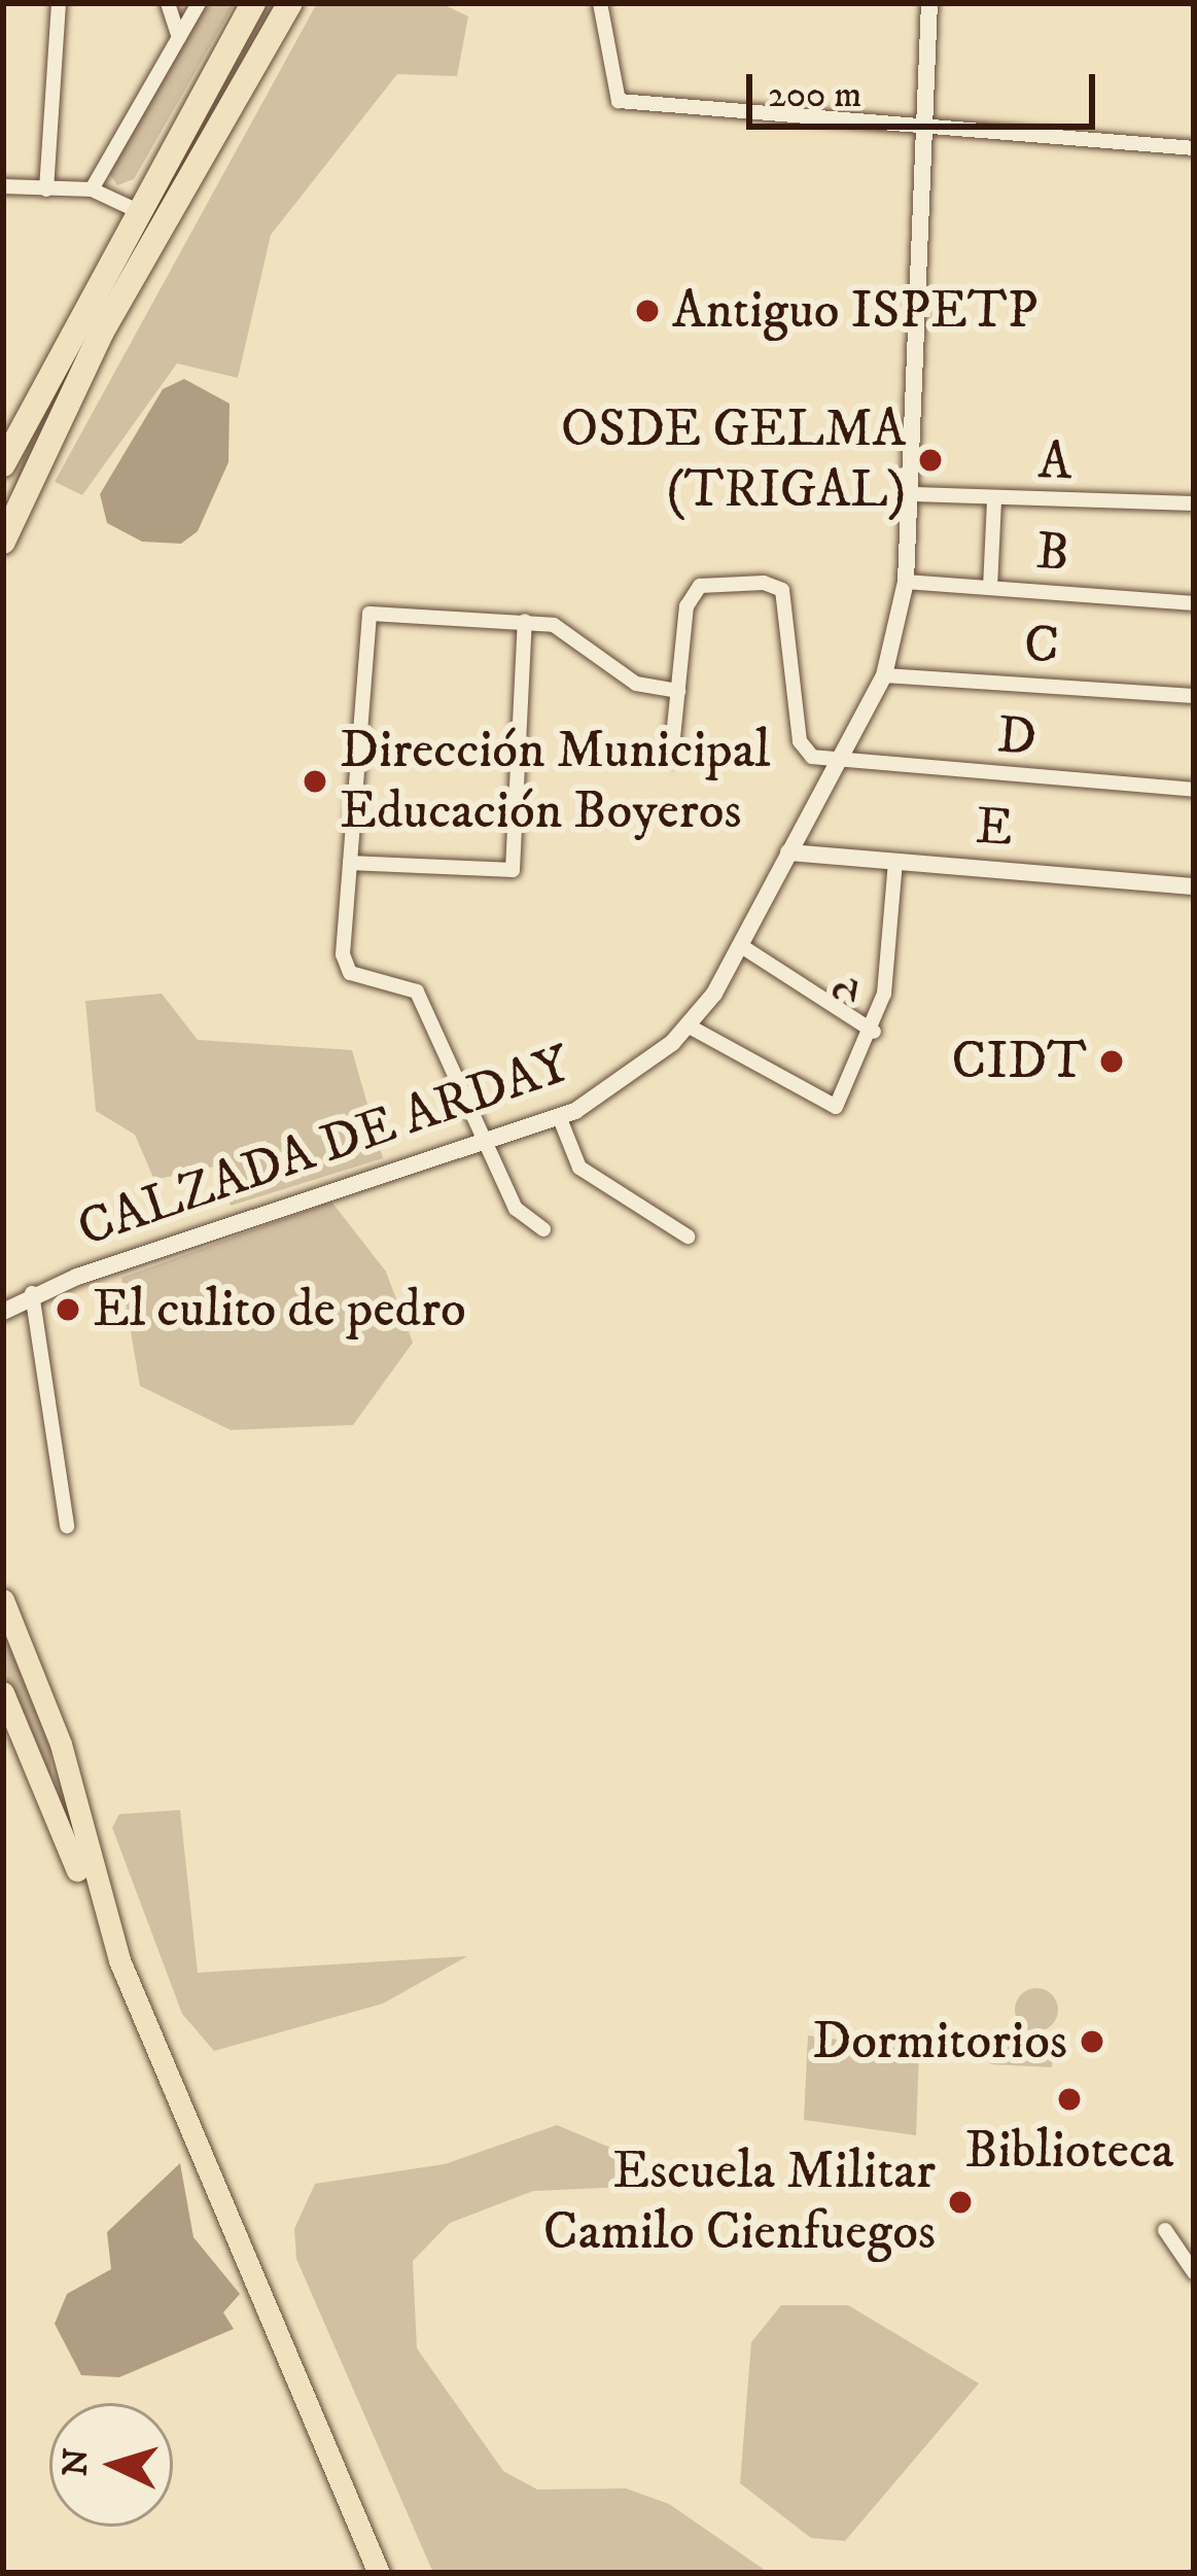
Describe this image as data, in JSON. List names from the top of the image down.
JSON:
{
  "streets": {
    "street": [
      "A",
      "B",
      "C",
      "D",
      "E",
      "2",
      "CALZADA DE ARDAY"
    ]
  },
  "crossings": [
    ["A", "CALZADA DE ARDAY"],
    ["B", "CALZADA DE ARDAY"],
    ["C", "CALZADA DE ARDAY"],
    ["D", "CALZADA DE ARDAY"],
    ["E", "2"],
    ["E", "CALZADA DE ARDAY"],
    ["2", "CALZADA DE ARDAY"]
  ],
  "places": [
    "Antiguo ISPETP",
    "OSDE GELMA (TRIGAL)",
    "Dirección Municipal Educación Boyeros",
    "CIDT",
    "El culito de pedro",
    "Dormitorios",
    "Biblioteca",
    "Escuela Militar Camilo Cienfuegos"
  ],
  "scale_bar": "200 m",
  "north": "left"
}
